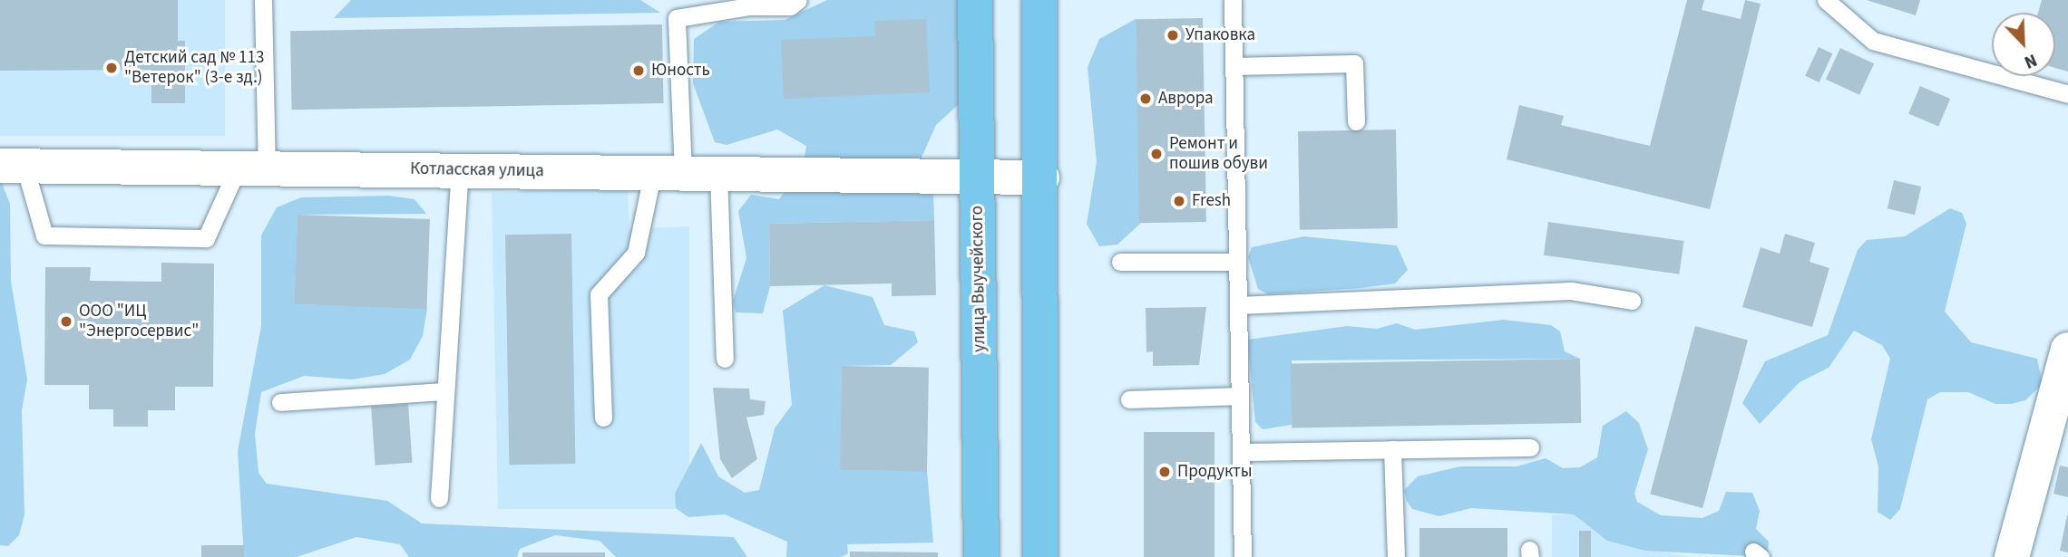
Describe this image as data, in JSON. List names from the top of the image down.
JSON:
{
  "streets": {
    "main road": ["улица Выучейского"],
    "street": ["Котласская улица"]
  },
  "crossings": [
    ["Котласская улица", "улица Выучейского"]
  ],
  "places": [
    "Упаковка",
    "Детский сад № 113 \"Ветерок\" (3-е зд.)",
    "Юность",
    "Аврора",
    "Ремонт и пошив обуви",
    "Fresh",
    "ООО \"ИЦ \"Энергосервис\"",
    "Продукты"
  ],
  "north": "bottom right"
}
